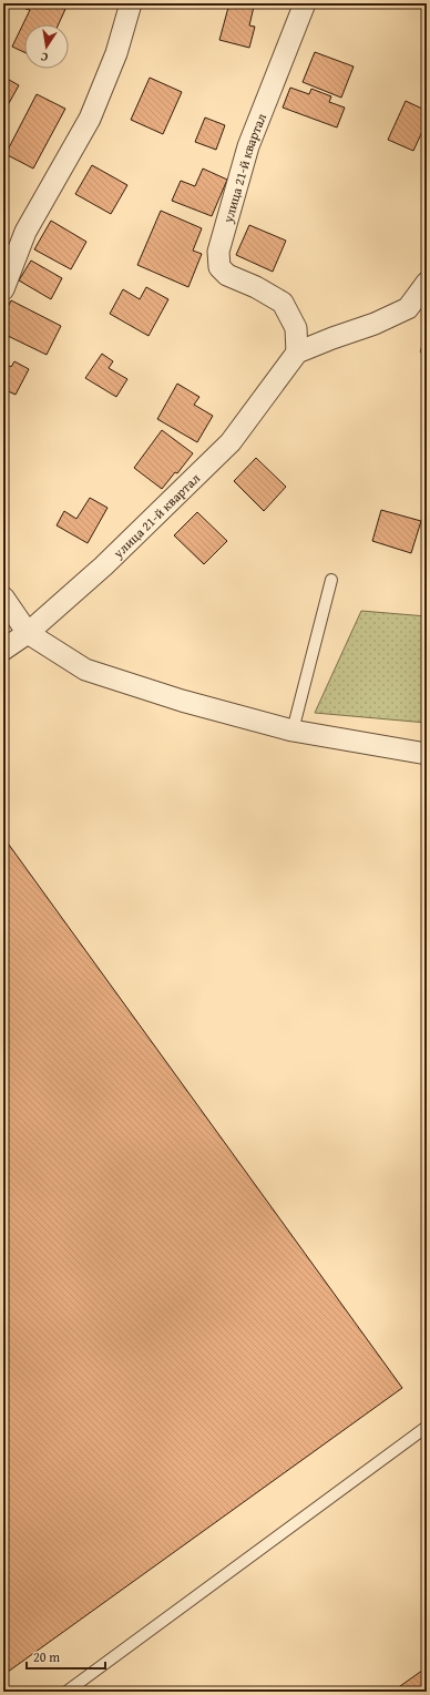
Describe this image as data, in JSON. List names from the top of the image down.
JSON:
{
  "streets": {
    "street": ["улица 21-й квартал"]
  },
  "scale_bar": "20 m",
  "north": "bottom"
}
